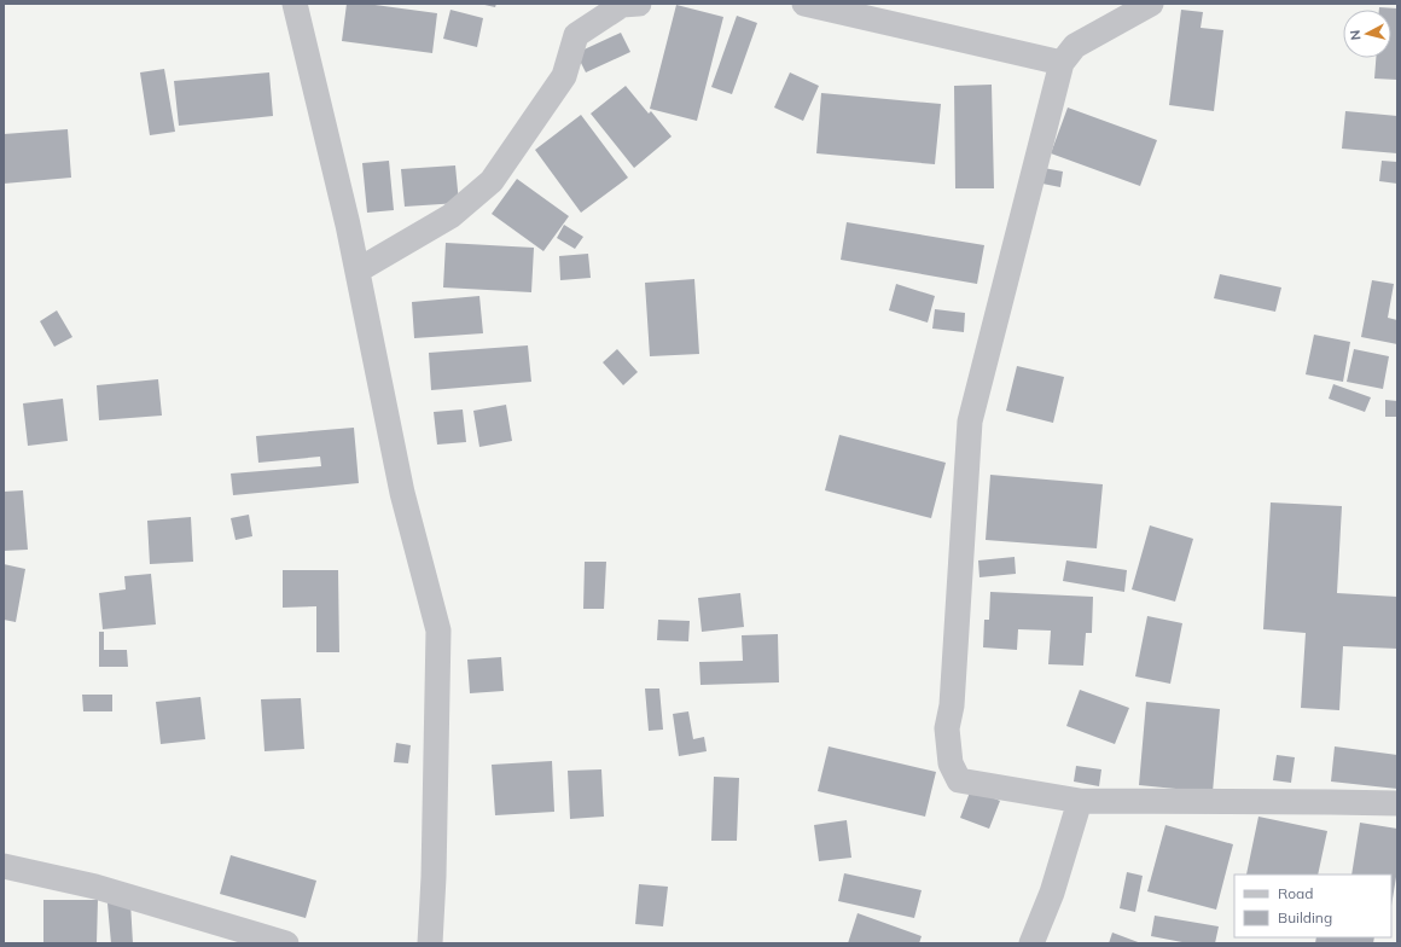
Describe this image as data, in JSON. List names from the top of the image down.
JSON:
{
  "legend": ["Road", "Building"],
  "north": "left"
}
